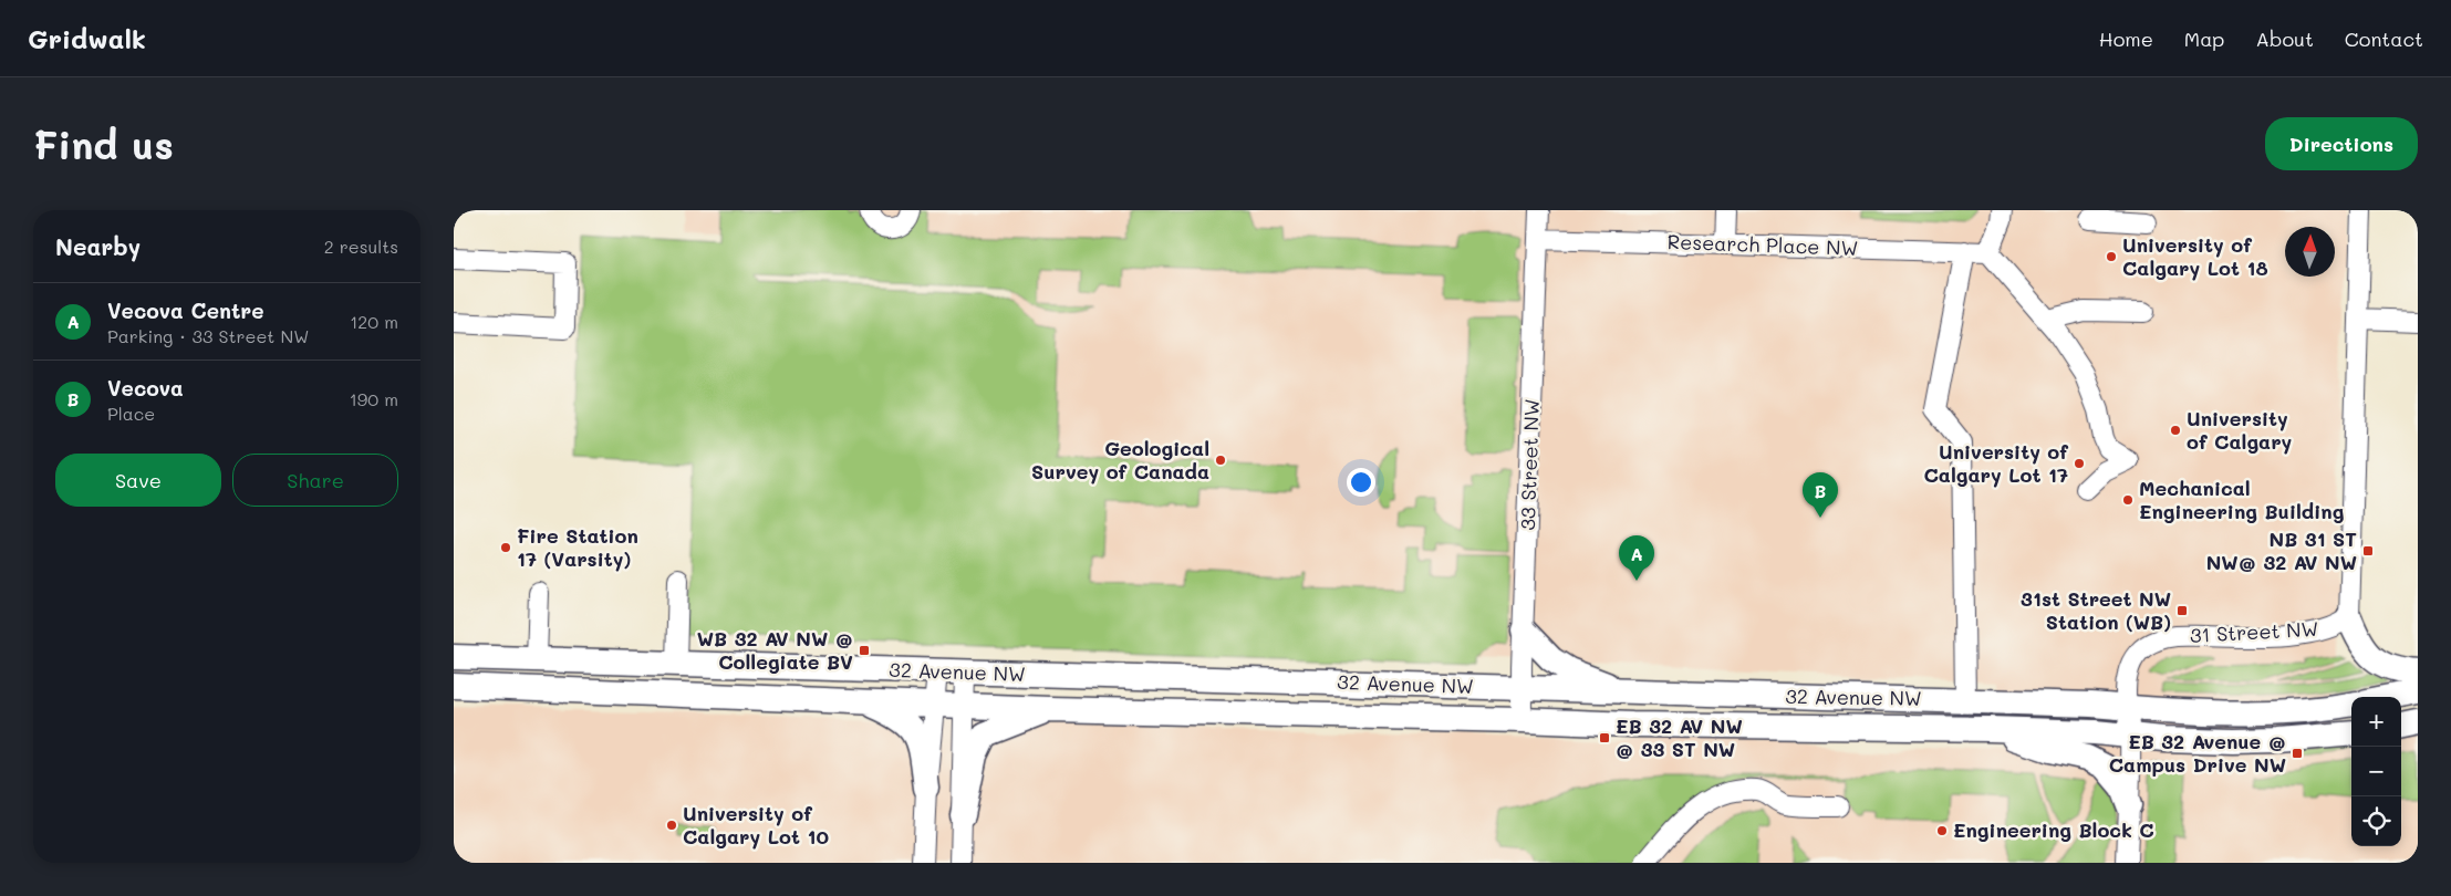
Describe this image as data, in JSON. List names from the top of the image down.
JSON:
{
  "streets": {
    "main road": ["32 Avenue NW"],
    "street": ["Research Place NW", "33 Street NW", "31 Street NW"]
  },
  "crossings": [
    ["Research Place NW", "33 Street NW"],
    ["33 Street NW", "32 Avenue NW"],
    ["31 Street NW", "32 Avenue NW"]
  ],
  "places": {
    "other": [
      "University of Calgary Lot 18",
      "University of Calgary",
      "Geological Survey of Canada",
      "University of Calgary Lot 17",
      "Mechanical Engineering Building",
      "Fire Station 17 (Varsity)",
      "University of Calgary Lot 10",
      "Engineering Block C"
    ],
    "transit": [
      "NB 31 ST NW@ 32 AV NW",
      "31st Street NW Station (WB)",
      "WB 32 AV NW @ Collegiate BV",
      "EB 32 AV NW @ 33 ST NW",
      "EB 32 Avenue @ Campus Drive NW"
    ]
  },
  "north": "top",
  "page": {
    "header": "Gridwalk",
    "nav": [
      "Home",
      "Map",
      "About",
      "Contact"
    ],
    "buttons": [
      "Directions",
      ["Save", "Share"]
    ],
    "title": "Find us",
    "heading": ["Nearby", "2 results"],
    "list": [
      {
        "mark": "A",
        "name": "Vecova Centre",
        "note": "Parking · 33 Street NW",
        "value": "120 m"
      },
      {
        "mark": "B",
        "name": "Vecova",
        "note": "Place",
        "value": "190 m"
      }
    ],
    "pins": ["B", "A"],
    "map_buttons": ["+", "−"]
  }
}
